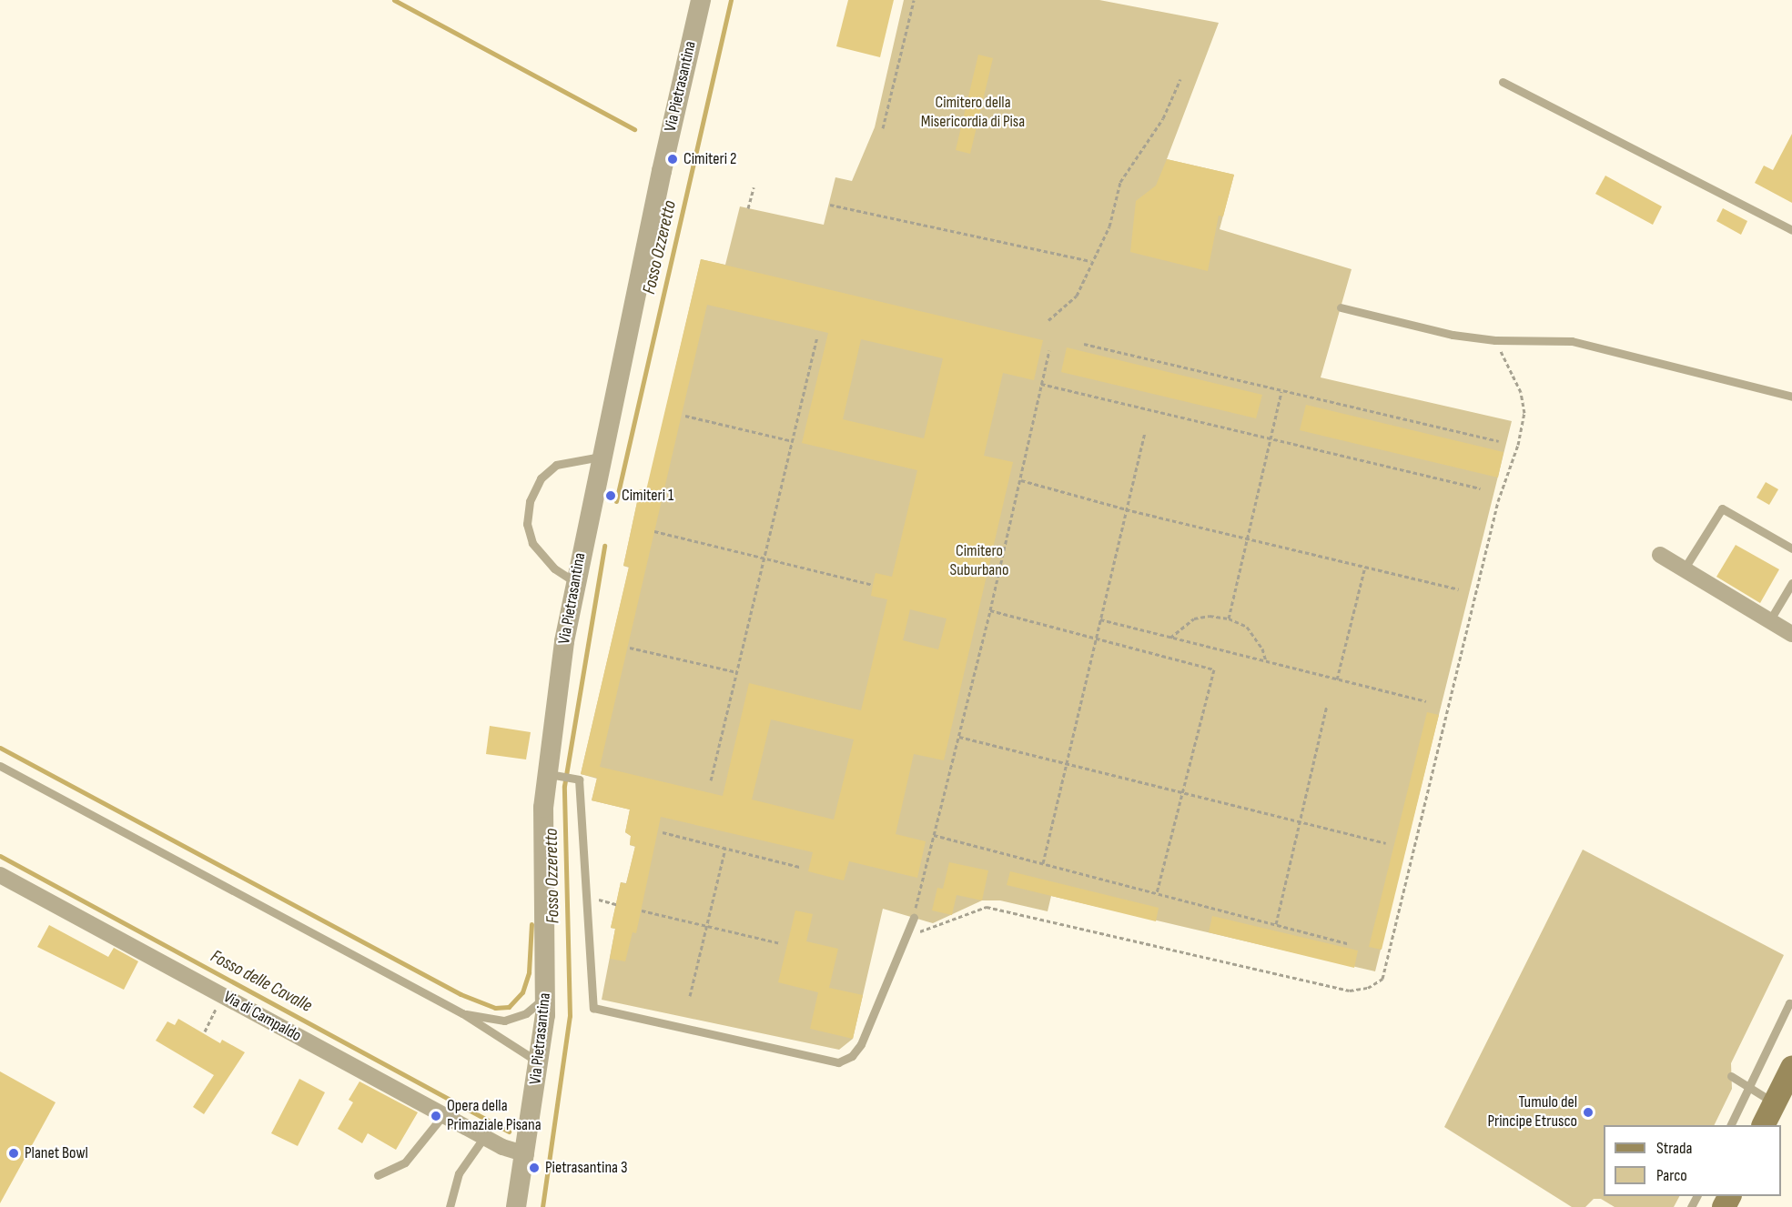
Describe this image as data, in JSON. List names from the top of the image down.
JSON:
{
  "streets": {
    "street": ["Via Pietrasantina", "Via di Campaldo"]
  },
  "crossings": [
    ["Via Pietrasantina", "Via di Campaldo"]
  ],
  "water": ["Fosso Ozzeretto", "Fosso delle Cavalle"],
  "parks": ["Cimitero della Misericordia di Pisa", "Cimitero Suburbano"],
  "places": [
    "Cimiteri 2",
    "Cimiteri 1",
    "Tumulo del Principe Etrusco",
    "Opera della Primaziale Pisana",
    "Planet Bowl",
    "Pietrasantina 3"
  ],
  "legend": ["Strada", "Parco"]
}
